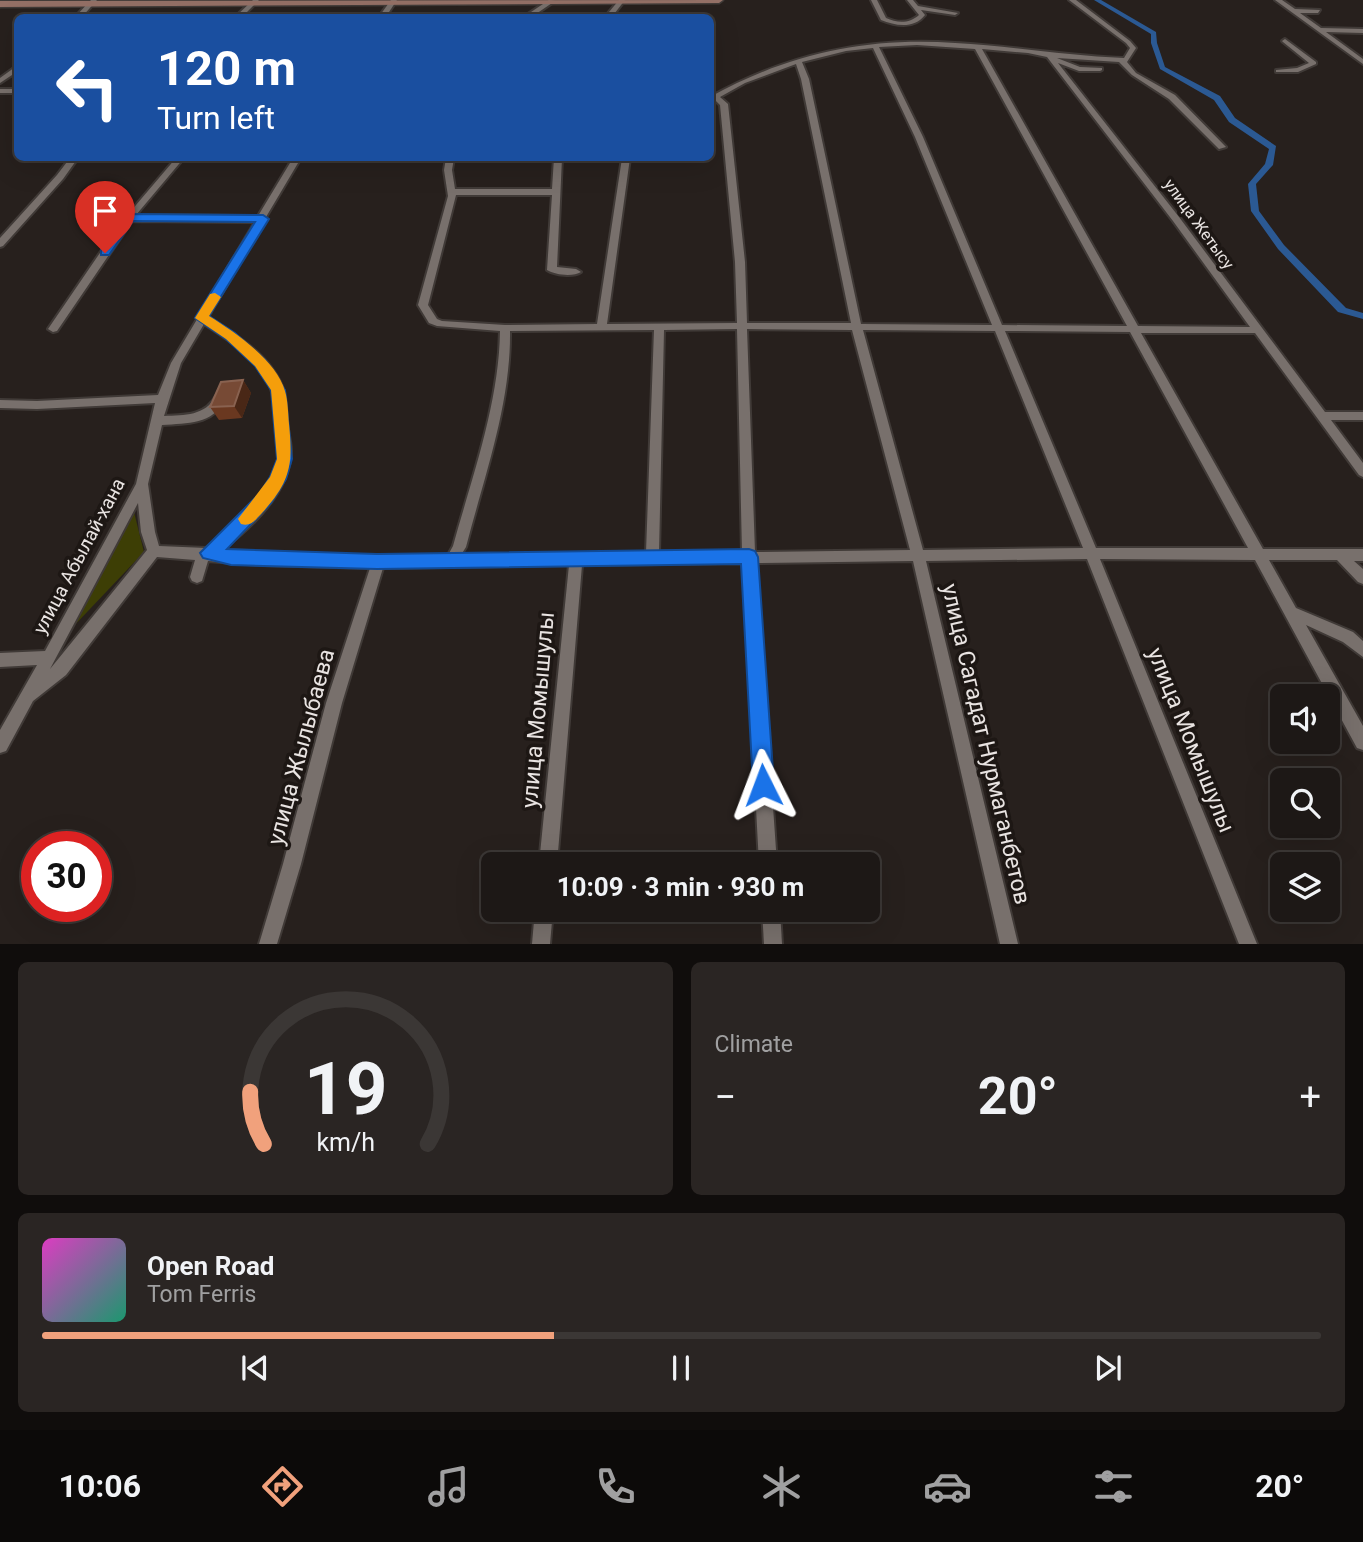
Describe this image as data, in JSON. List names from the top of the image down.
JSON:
{
  "streets": {
    "street": [
      "улица Жетысу",
      "улица Абылай-хана",
      "улица Момышулы",
      "улица Сагадат Нурмаганбетов",
      "улица Жылыбаева"
    ]
  },
  "page": {
    "turn": ["120 m", "Turn left"],
    "limit": "30",
    "trip": "10:09 · 3 min · 930 m",
    "tile": "Climate",
    "heat": ["−", "20°", "+"],
    "song": ["Open Road", "Tom Ferris"],
    "tabs": ["10:06", "20°"],
    "gauge": ["19", "km/h"]
  }
}
